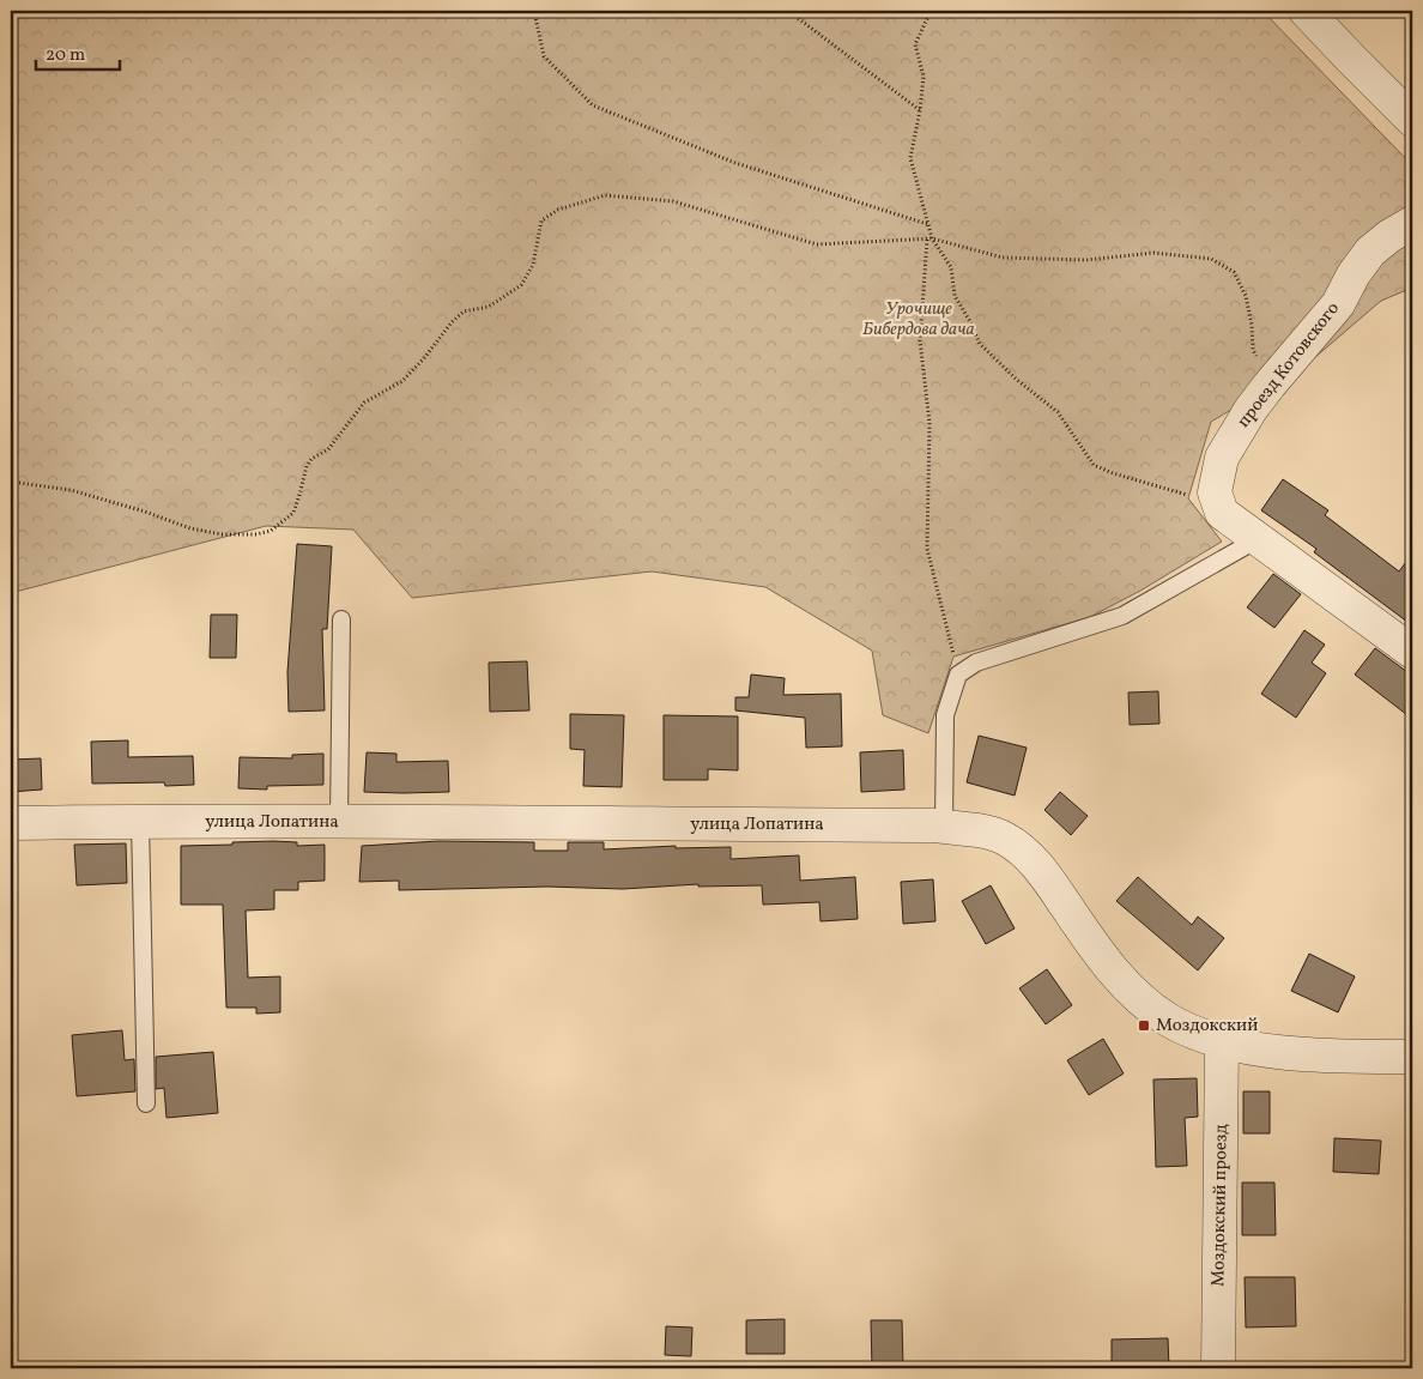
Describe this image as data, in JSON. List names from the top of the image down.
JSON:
{
  "streets": {
    "street": ["проезд Котовского", "улица Лопатина", "Моздокский проезд"]
  },
  "crossings": [
    ["улица Лопатина", "Моздокский проезд"]
  ],
  "parks": ["Урочище Бибердова дача"],
  "places": {
    "transit": ["Моздокский"]
  },
  "scale_bar": "20 m"
}
